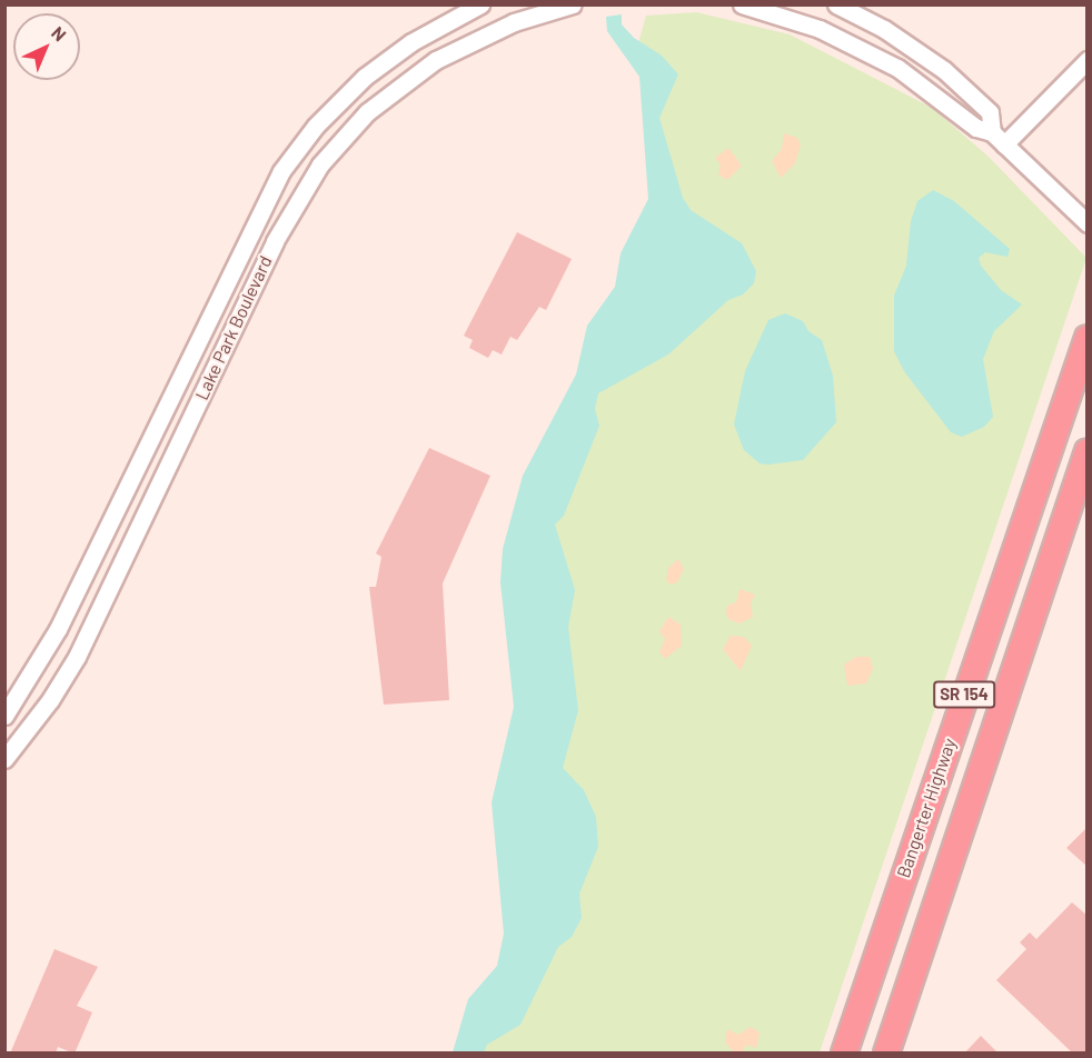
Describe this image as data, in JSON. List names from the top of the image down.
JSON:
{
  "streets": {
    "highway": ["SR 154", "Bangerter Highway"],
    "street": ["Lake Park Boulevard"]
  },
  "north": "top right"
}
